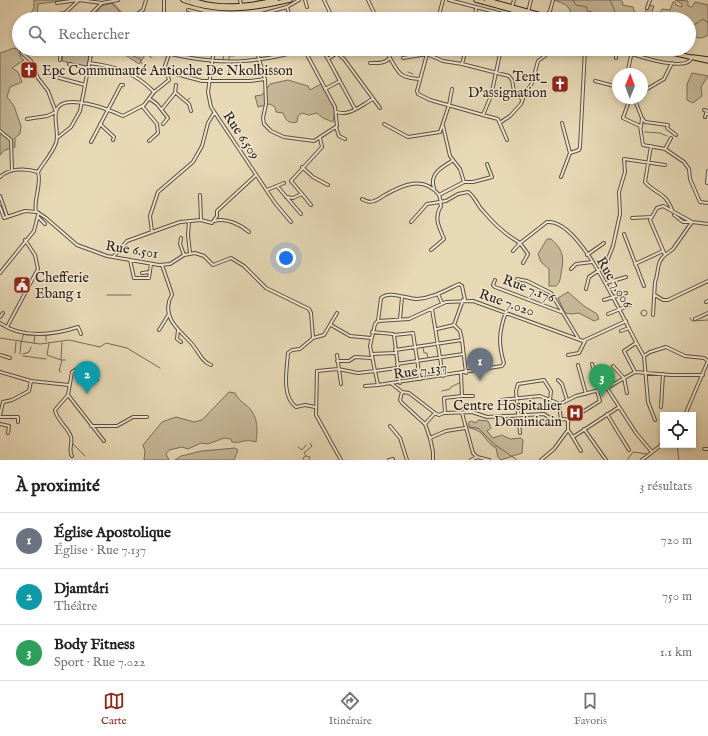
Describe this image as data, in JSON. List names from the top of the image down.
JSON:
{
  "streets": {
    "street": [
      "Rue 6.509",
      "Rue 6.501",
      "Rue 7.006",
      "Rue 7.176",
      "Rue 7.020",
      "Rue 7.137"
    ]
  },
  "crossings": [
    ["Rue 7.020", "Rue 7.137"]
  ],
  "places": {
    "church": ["Epc Communauté Antioche De Nkolbisson", "Tent_ D'assignation"],
    "public building": ["Chefferie Ebang 1"],
    "hospital": ["Centre Hospitalier Dominicain"]
  },
  "north": "top",
  "page": {
    "search": "Rechercher",
    "pins": ["1", "2", "3"],
    "heading": ["À proximité", "3 résultats"],
    "list": [
      {
        "mark": "1",
        "name": "Église Apostolique",
        "note": "Église · Rue 7.137",
        "value": "720 m"
      },
      {
        "mark": "2",
        "name": "Djamtâri",
        "note": "Théâtre",
        "value": "750 m"
      },
      {
        "mark": "3",
        "name": "Body Fitness",
        "note": "Sport · Rue 7.022",
        "value": "1.1 km"
      }
    ],
    "nav": ["Carte", "Itinéraire", "Favoris"]
  }
}
